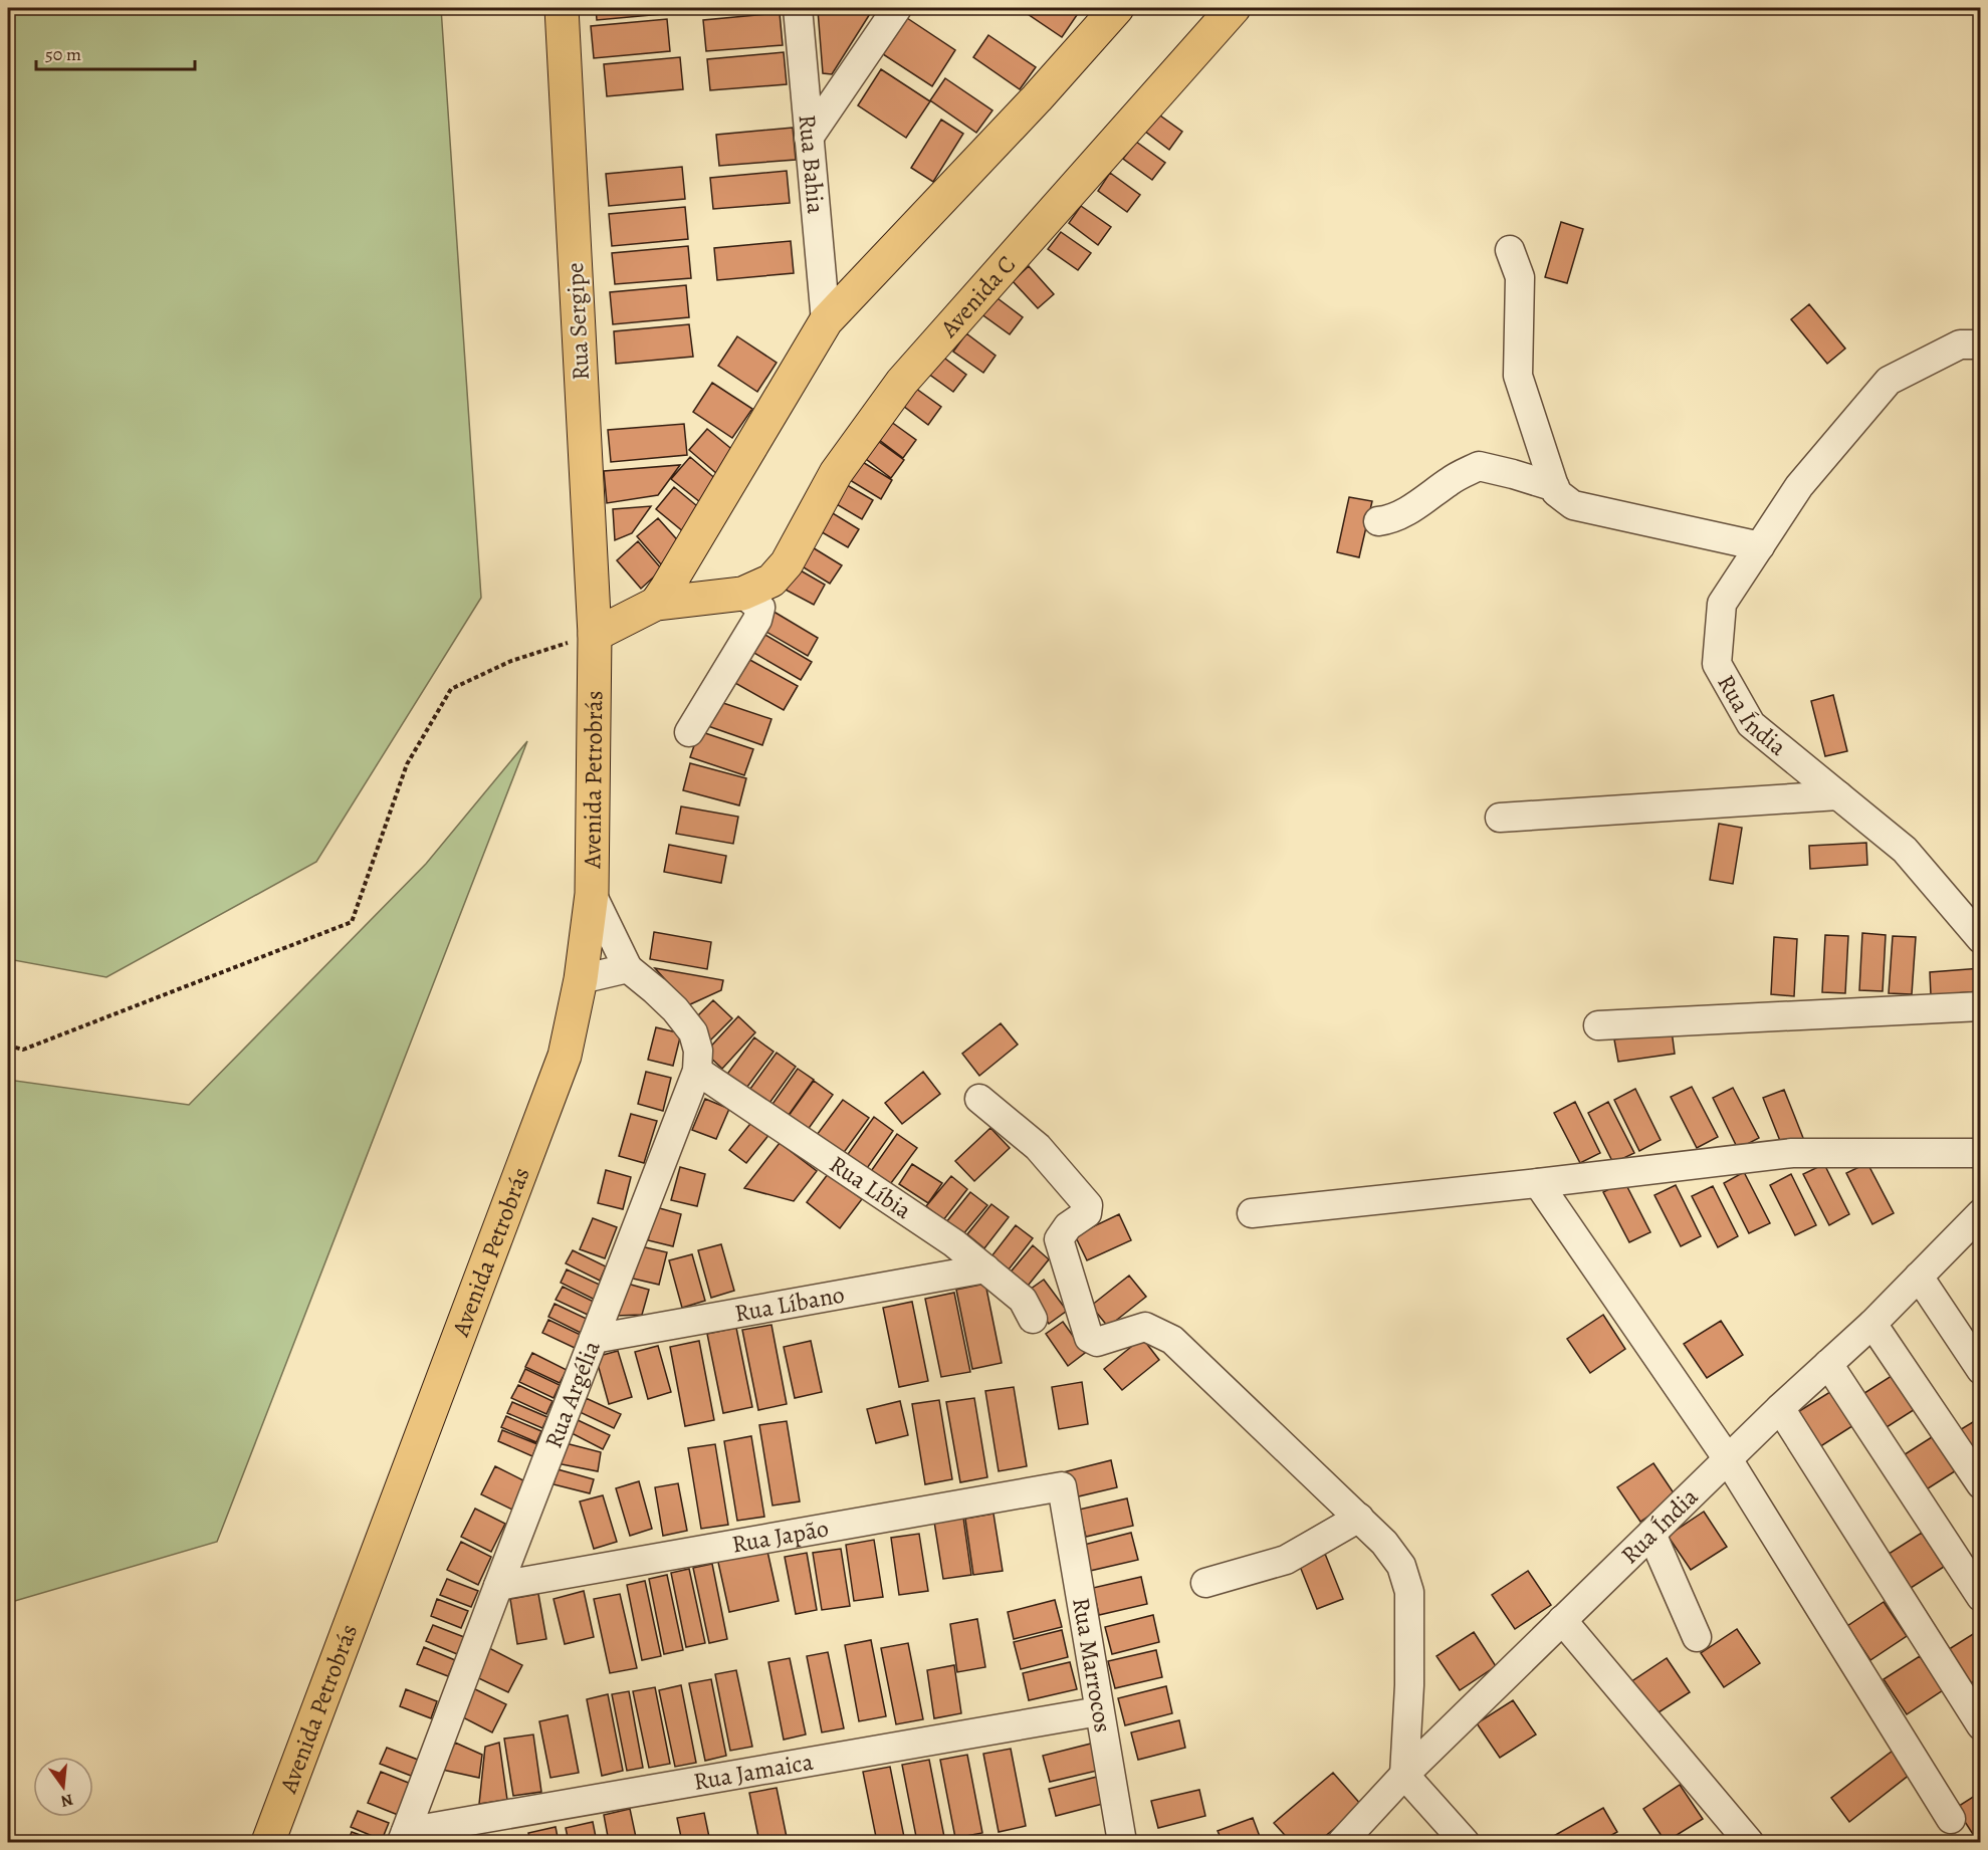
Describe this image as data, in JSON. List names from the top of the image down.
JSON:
{
  "streets": {
    "main road": ["Avenida C", "Rua Sergipe", "Avenida Petrobrás"],
    "street": [
      "Rua Bahia",
      "Rua Índia",
      "Rua Líbia",
      "Rua Líbano",
      "Rua Argélia",
      "Rua Japão",
      "Rua Marrocos",
      "Rua Jamaica"
    ]
  },
  "crossings": [
    ["Rua Bahia", "Avenida C"],
    ["Avenida C", "Rua Sergipe"],
    ["Avenida C", "Avenida Petrobrás"],
    ["Rua Sergipe", "Avenida Petrobrás"],
    ["Avenida Petrobrás", "Rua Argélia"],
    ["Rua Líbia", "Rua Líbano"],
    ["Rua Líbia", "Rua Argélia"],
    ["Rua Líbano", "Rua Argélia"],
    ["Rua Argélia", "Rua Japão"],
    ["Rua Argélia", "Rua Jamaica"],
    ["Rua Japão", "Rua Marrocos"],
    ["Rua Marrocos", "Rua Jamaica"]
  ],
  "scale_bar": "50 m",
  "north": "bottom"
}
